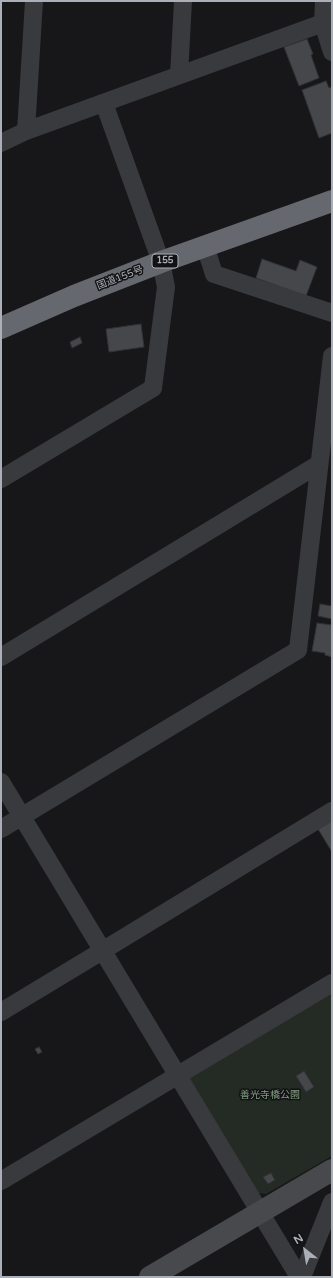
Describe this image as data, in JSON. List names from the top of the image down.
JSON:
{
  "streets": {
    "highway": ["155", "国道155号"]
  },
  "parks": ["善光寺橋公園"],
  "north": "top left"
}
